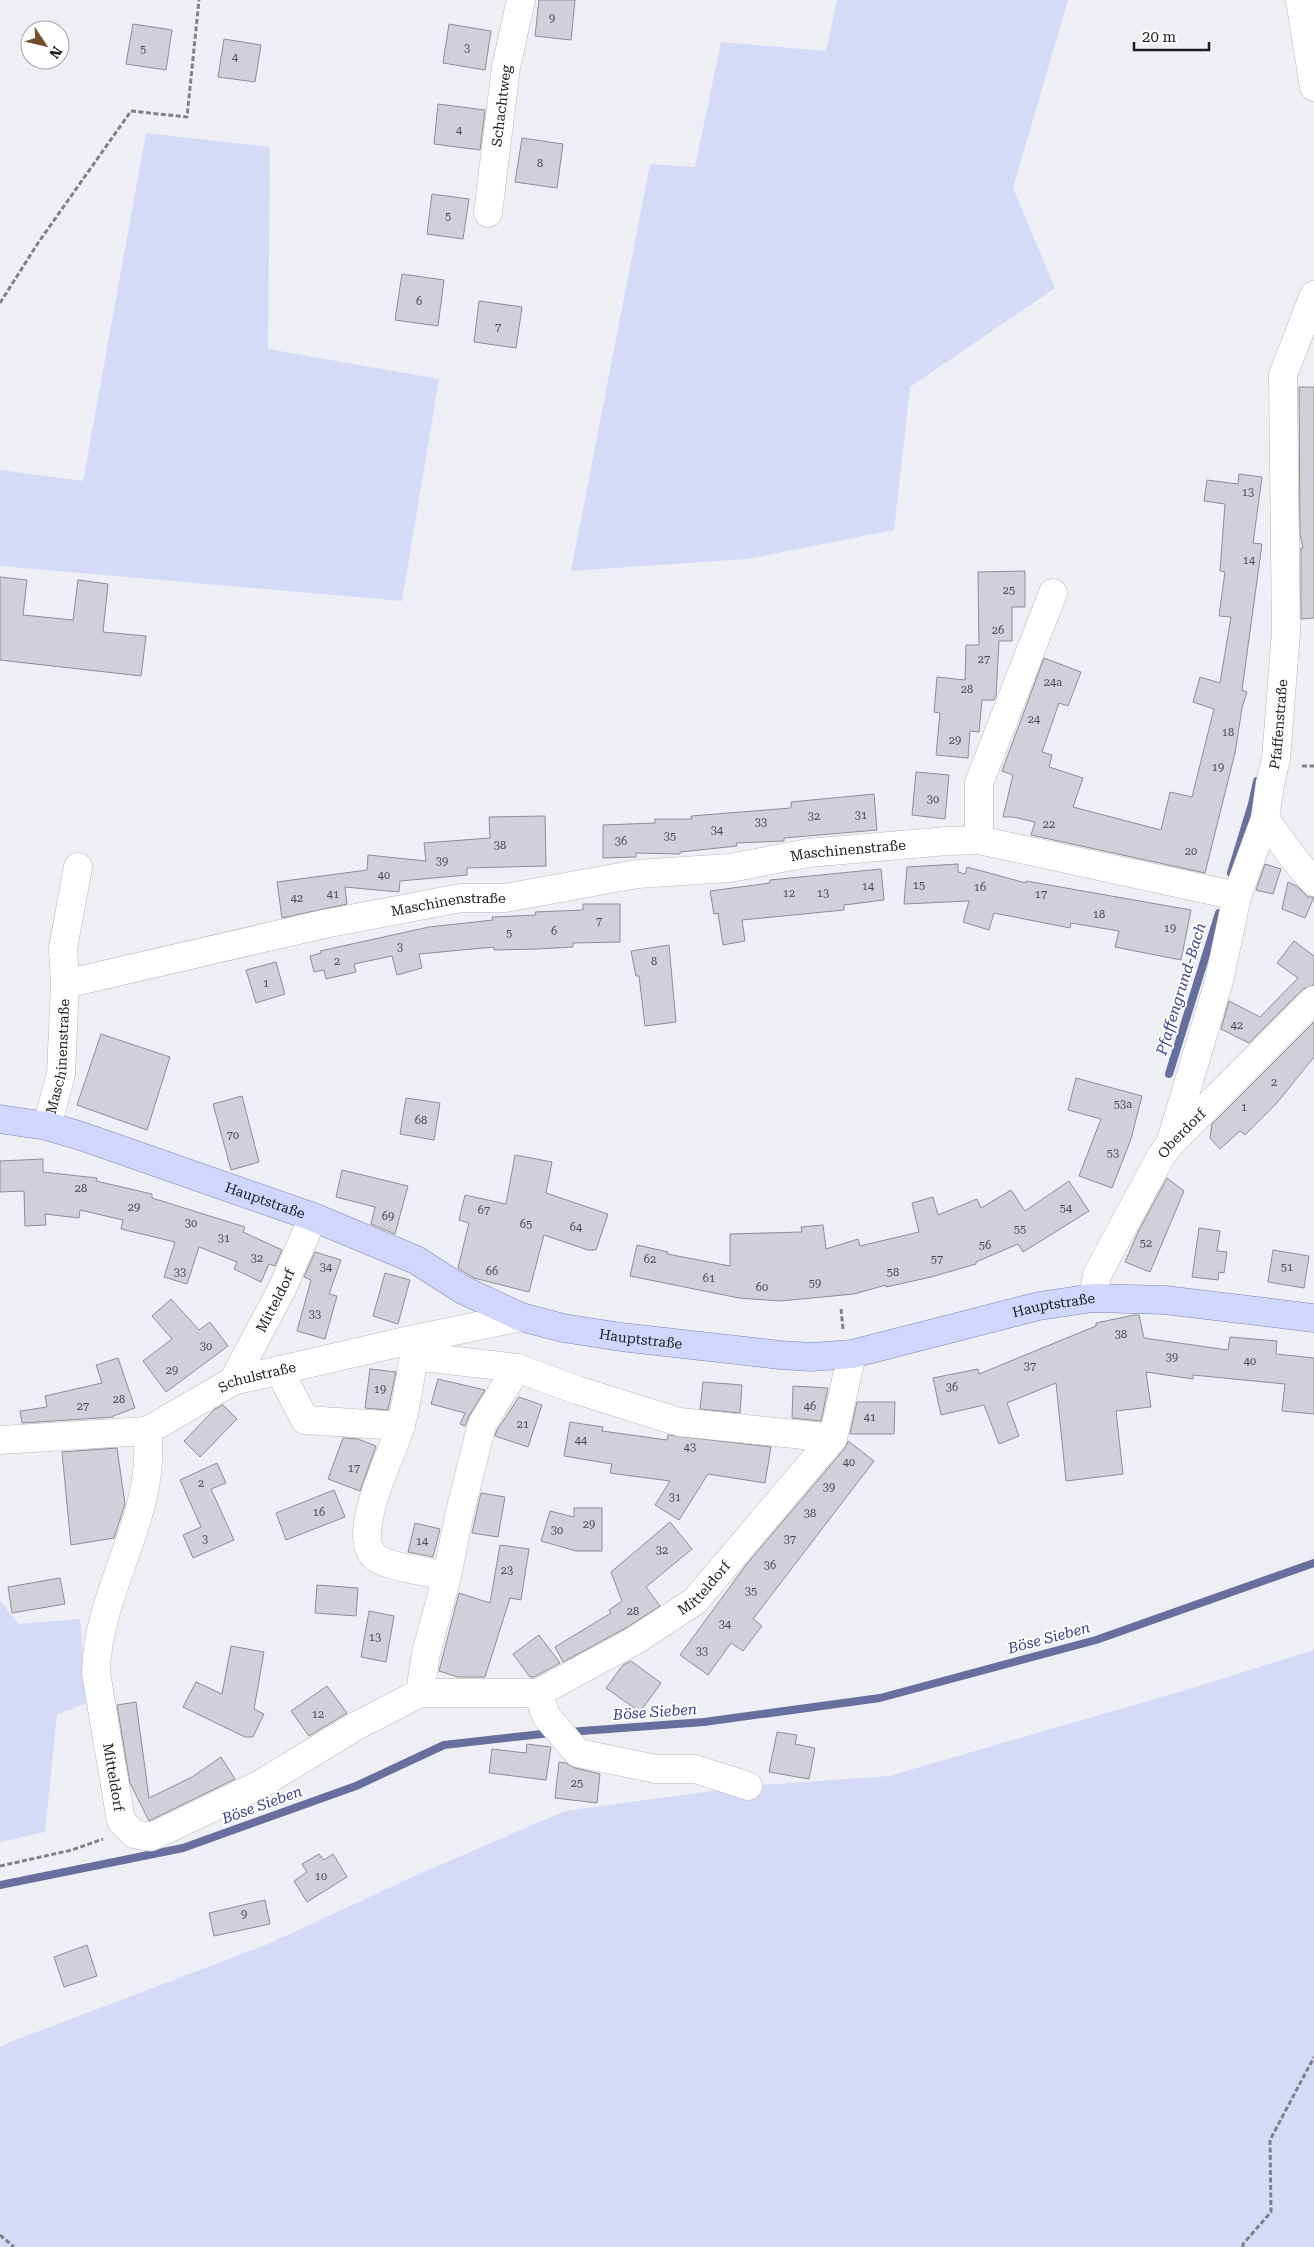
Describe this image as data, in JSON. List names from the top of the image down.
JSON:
{
  "streets": {
    "main road": ["Hauptstraße"],
    "street": [
      "Schachtweg",
      "Pfaffenstraße",
      "Maschinenstraße",
      "Oberdorf",
      "Mitteldorf",
      "Schulstraße"
    ]
  },
  "crossings": [
    ["Pfaffenstraße", "Maschinenstraße"],
    ["Pfaffenstraße", "Oberdorf"],
    ["Maschinenstraße", "Hauptstraße"],
    ["Oberdorf", "Hauptstraße"],
    ["Hauptstraße", "Mitteldorf"],
    ["Hauptstraße", "Schulstraße"],
    ["Mitteldorf", "Schulstraße"]
  ],
  "water": ["Pfaffengrund-Bach", "Böse Sieben"],
  "house_numbers": [
    "9",
    "3",
    "5",
    "4",
    "4",
    "8",
    "5",
    "6",
    "7",
    "13",
    "14",
    "25",
    "26",
    "27",
    "24a",
    "28",
    "24",
    "18",
    "29",
    "19",
    "30",
    "31",
    "32",
    "33",
    "22",
    "34",
    "35",
    "36",
    "38",
    "20",
    "39",
    "40",
    "15",
    "14",
    "16",
    "12",
    "13",
    "41",
    "17",
    "42",
    "18",
    "7",
    "19",
    "6",
    "5",
    "3",
    "2",
    "8",
    "1",
    "42",
    "2",
    "53a",
    "1",
    "68",
    "70",
    "53",
    "28",
    "29",
    "54",
    "67",
    "69",
    "30",
    "65",
    "64",
    "55",
    "31",
    "52",
    "56",
    "32",
    "62",
    "57",
    "34",
    "51",
    "66",
    "33",
    "58",
    "61",
    "59",
    "60",
    "33",
    "38",
    "30",
    "39",
    "40",
    "37",
    "29",
    "36",
    "19",
    "28",
    "27",
    "46",
    "41",
    "21",
    "44",
    "43",
    "40",
    "17",
    "2",
    "39",
    "31",
    "16",
    "38",
    "29",
    "30",
    "3",
    "37",
    "14",
    "32",
    "36",
    "23",
    "35",
    "28",
    "34",
    "13",
    "33",
    "12",
    "25",
    "10",
    "9"
  ],
  "scale_bar": "20 m",
  "north": "bottom right"
}
